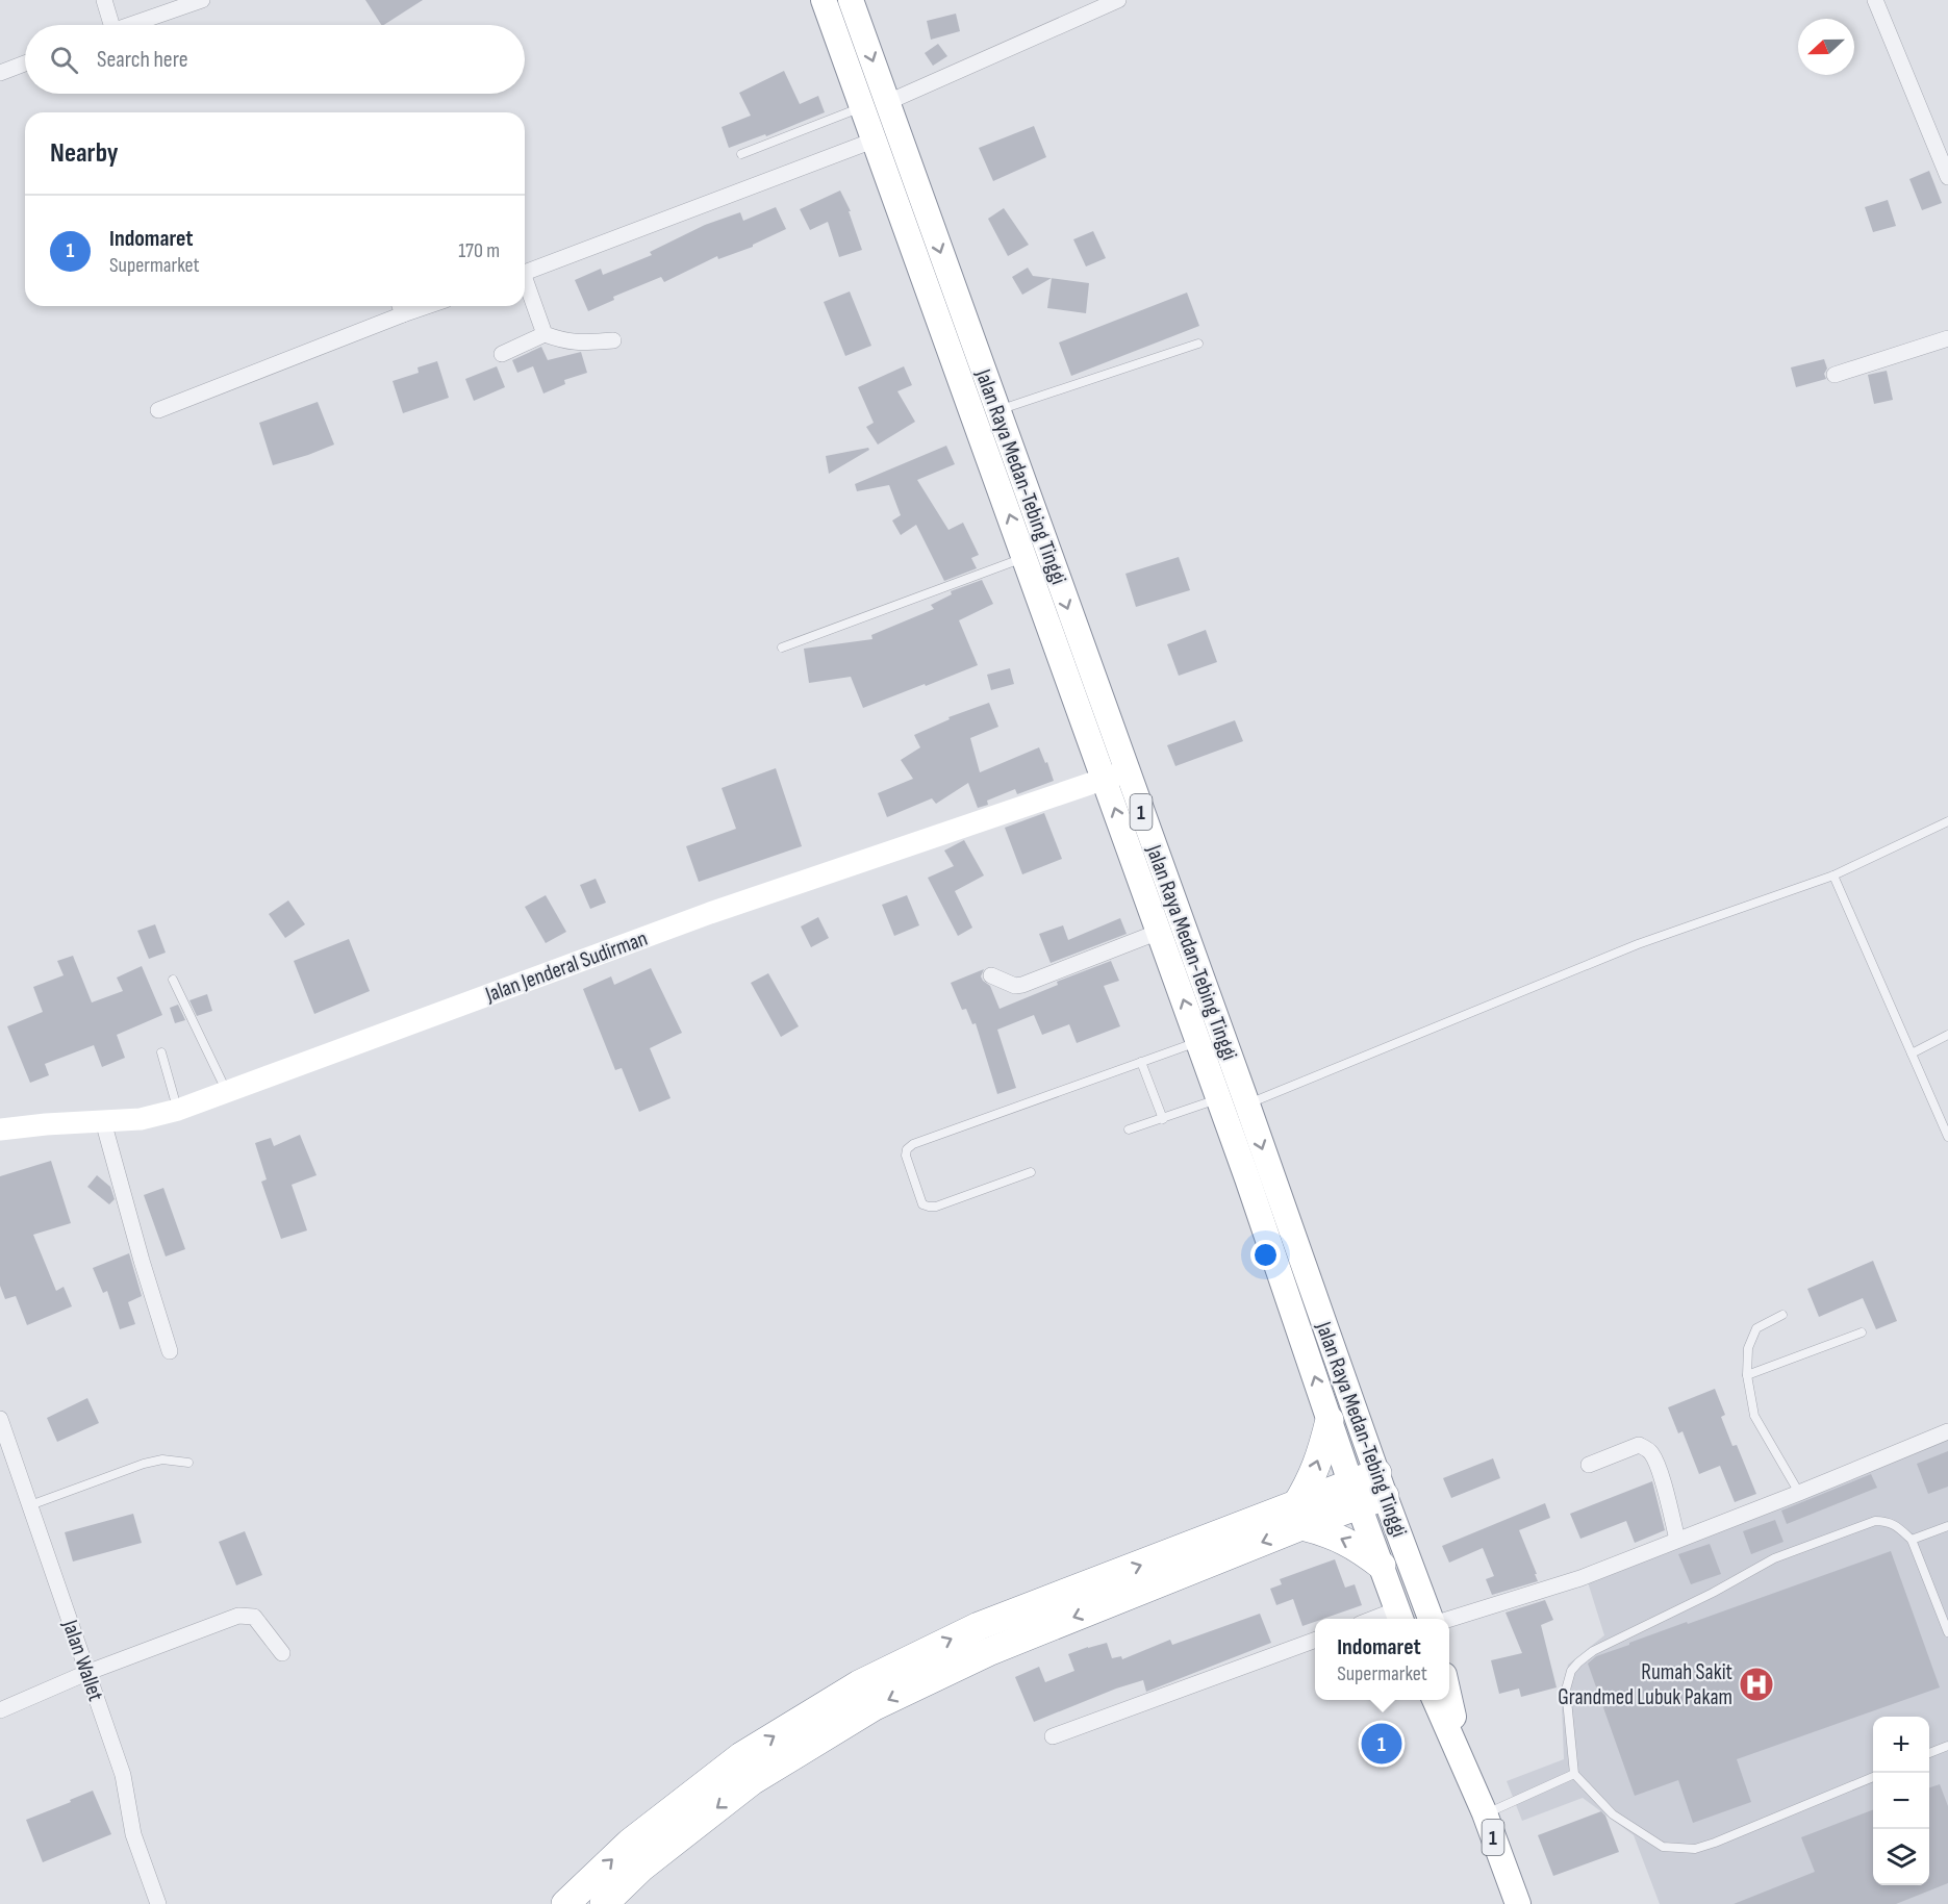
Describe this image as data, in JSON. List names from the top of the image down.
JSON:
{
  "streets": {
    "highway": ["Jalan Raya Medan-Tebing Tinggi", "1"],
    "main road": ["Jalan Jenderal Sudirman"],
    "street": ["Jalan Wallet"]
  },
  "crossings": [
    ["Jalan Raya Medan-Tebing Tinggi", "Jalan Jenderal Sudirman"]
  ],
  "places": {
    "hospital": ["Rumah Sakit Grandmed Lubuk Pakam"]
  },
  "north": "left",
  "page": {
    "search": "Search here",
    "heading": "Nearby",
    "list": [
      {
        "mark": "1",
        "name": "Indomaret",
        "note": "Supermarket",
        "value": "170 m"
      }
    ],
    "popup": ["Indomaret", "Supermarket"],
    "map_buttons": ["+", "−"],
    "pins": "1"
  }
}
